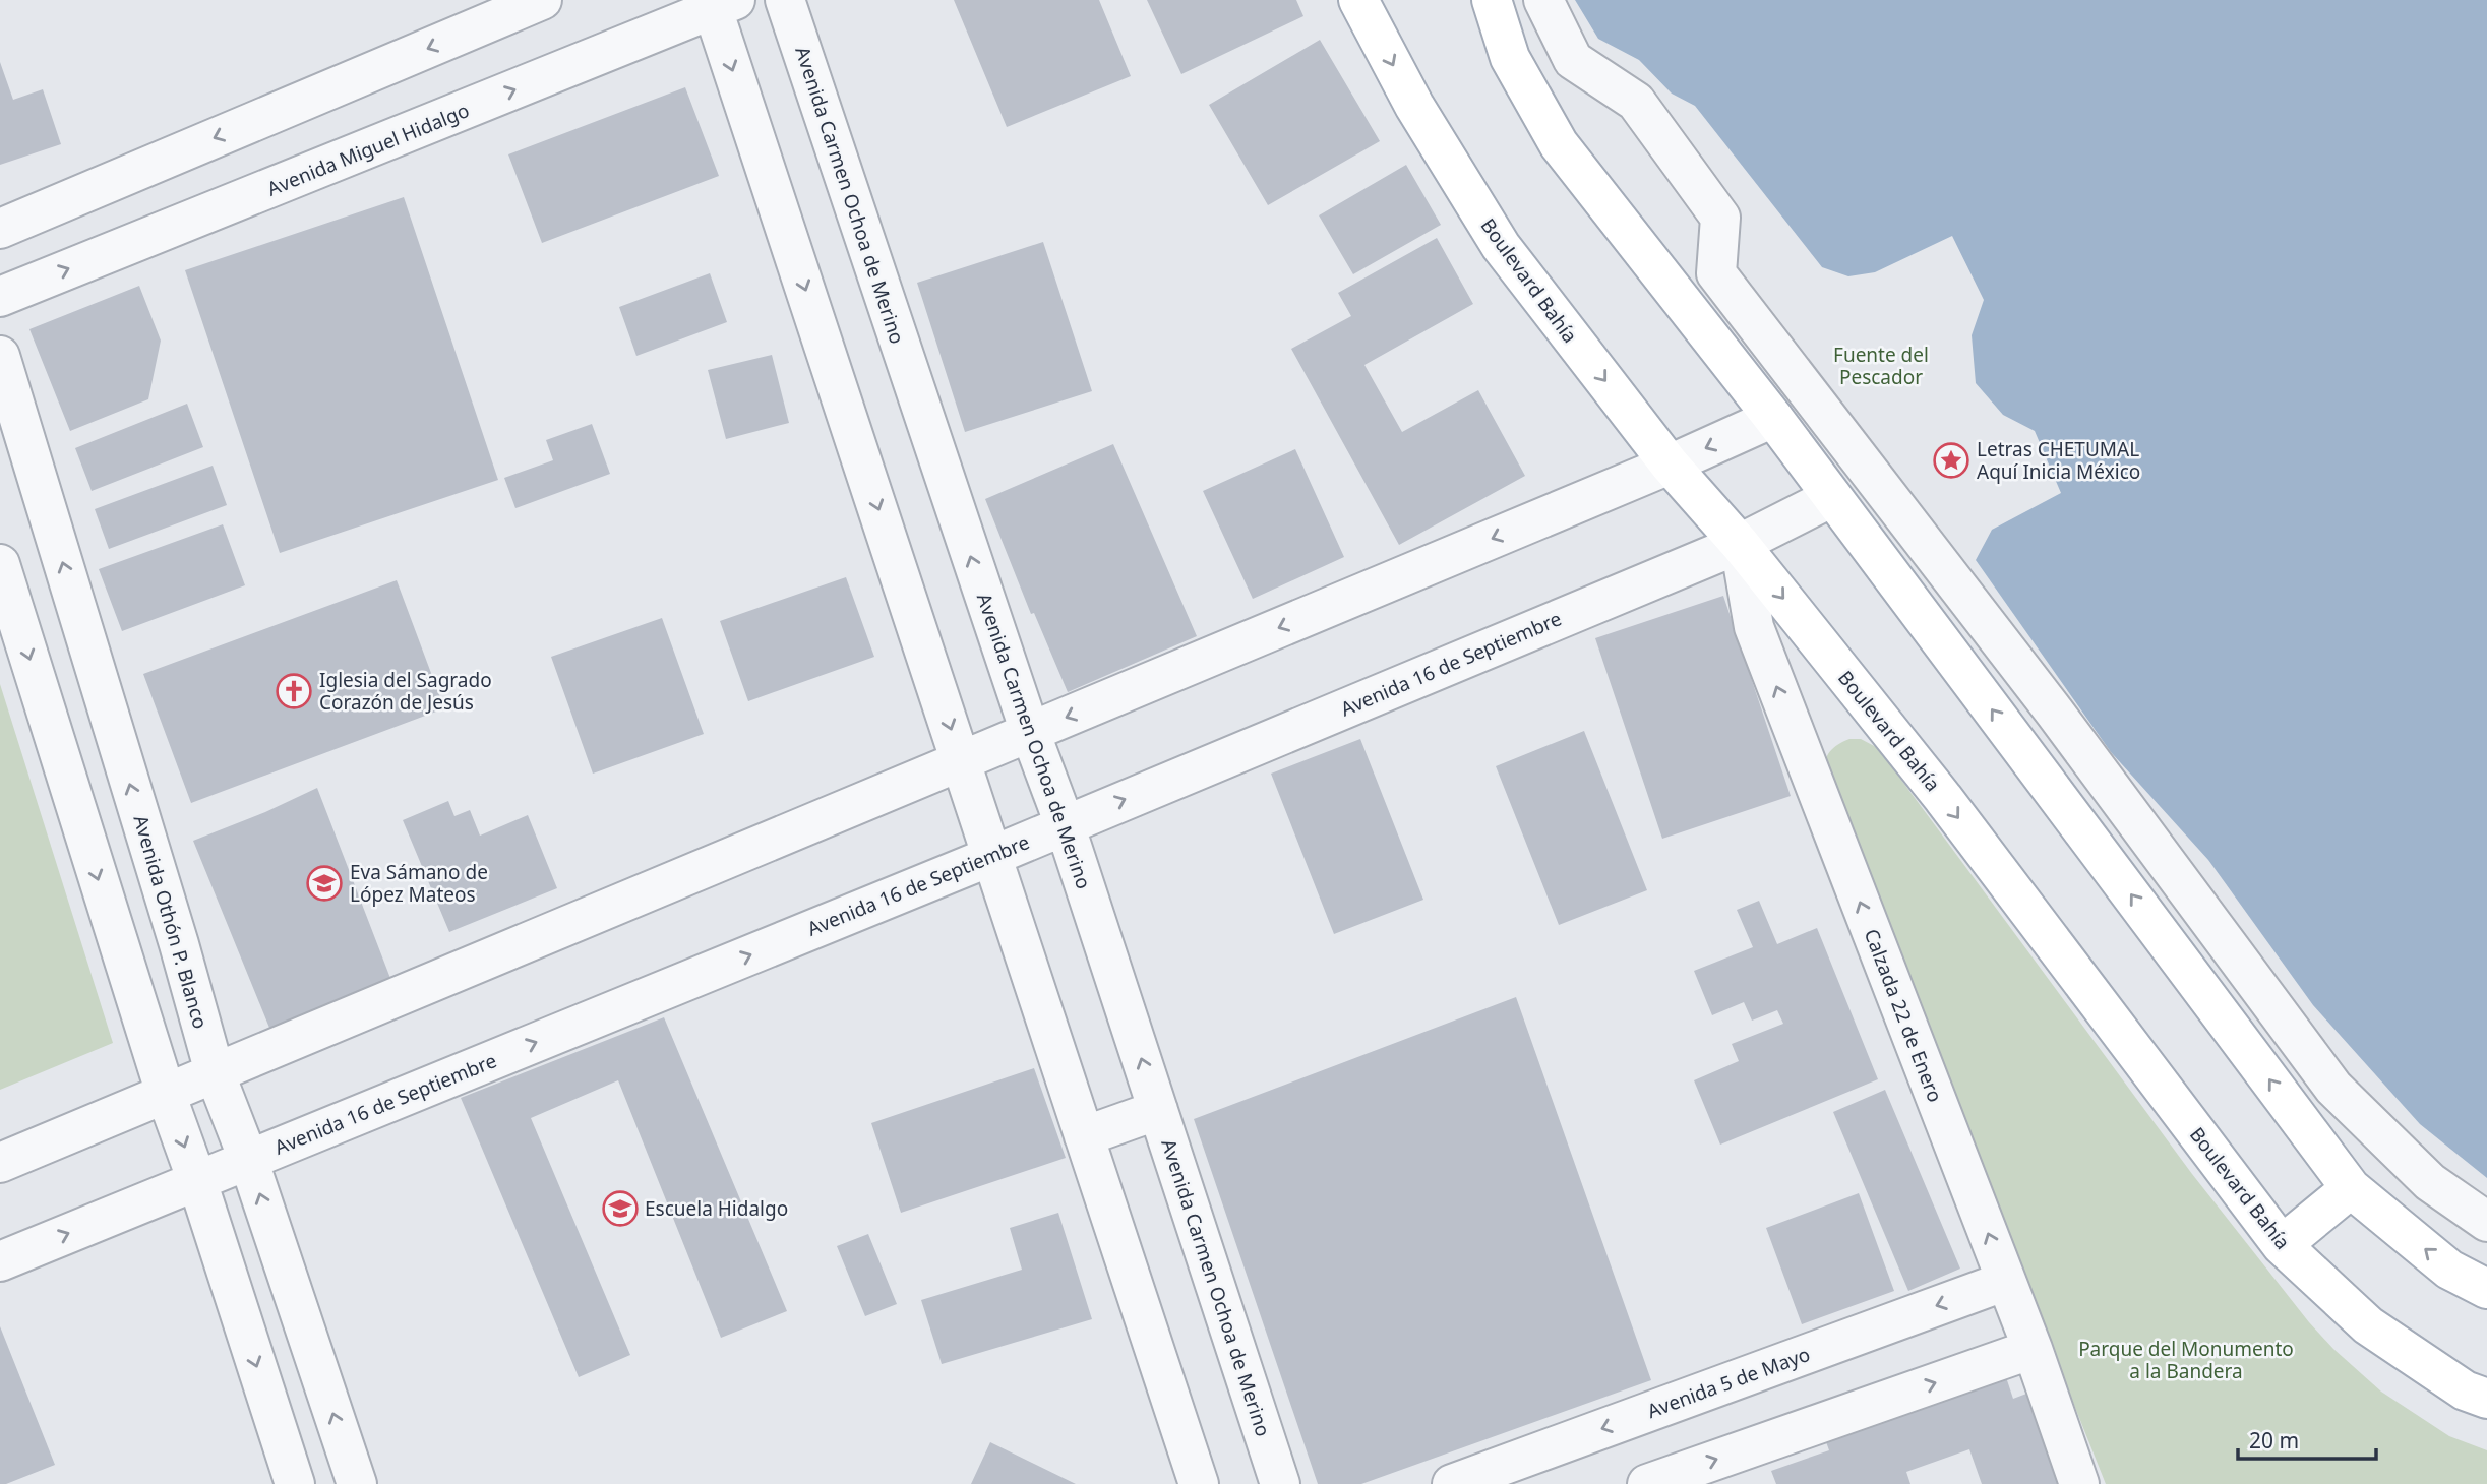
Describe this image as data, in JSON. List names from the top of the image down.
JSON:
{
  "streets": {
    "main road": ["Boulevard Bahía"],
    "street": [
      "Avenida Miguel Hidalgo",
      "Avenida Carmen Ochoa de Merino",
      "Avenida 16 de Septiembre",
      "Avenida Othón P. Blanco",
      "Calzada 22 de Enero",
      "Avenida 5 de Mayo"
    ]
  },
  "crossings": [
    ["Avenida Carmen Ochoa de Merino", "Avenida 16 de Septiembre"],
    ["Boulevard Bahía", "Avenida 16 de Septiembre"],
    ["Boulevard Bahía", "Calzada 22 de Enero"],
    ["Avenida 16 de Septiembre", "Avenida Othón P. Blanco"],
    ["Avenida 16 de Septiembre", "Calzada 22 de Enero"],
    ["Calzada 22 de Enero", "Avenida 5 de Mayo"]
  ],
  "parks": ["Fuente del Pescador", "Parque del Monumento a la Bandera"],
  "places": {
    "place": ["Letras CHETUMAL Aquí Inicia México"],
    "church": ["Iglesia del Sagrado Corazón de Jesús"],
    "school or university": ["Eva Sámano de López Mateos", "Escuela Hidalgo"]
  },
  "scale_bar": "20 m"
}
